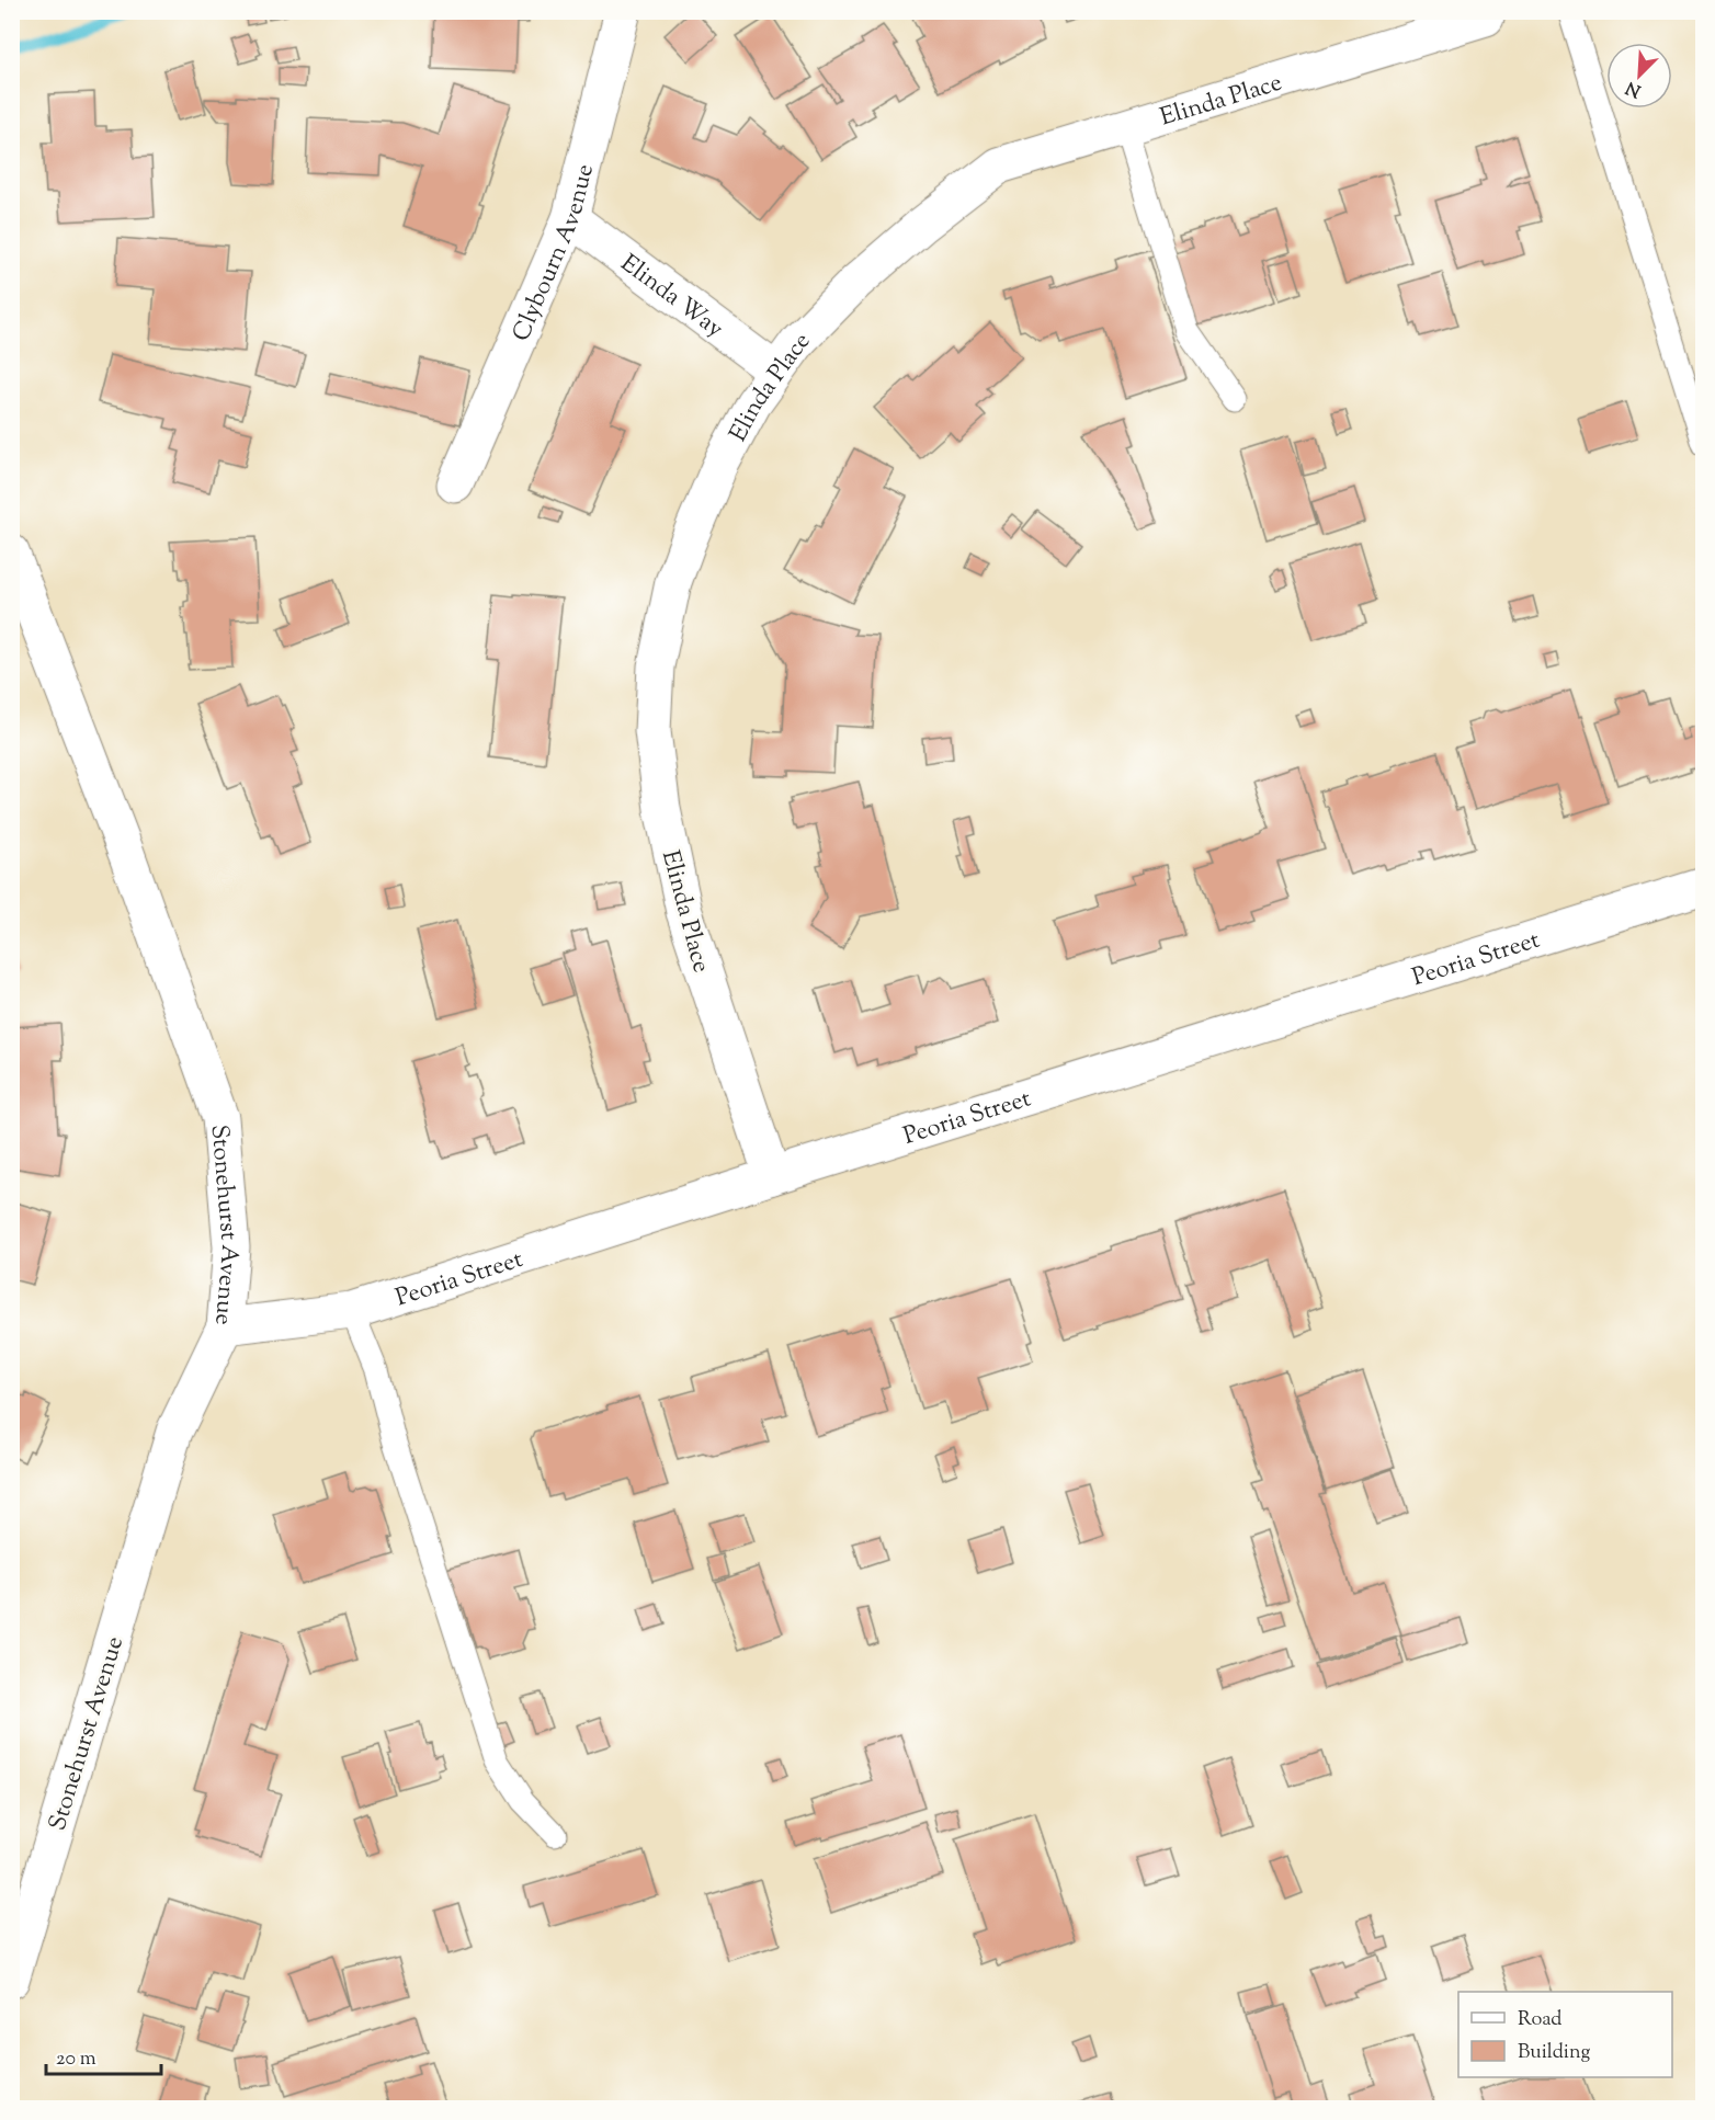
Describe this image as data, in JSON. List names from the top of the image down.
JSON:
{
  "streets": {
    "street": [
      "Elinda Place",
      "Clybourn Avenue",
      "Elinda Way",
      "Peoria Street",
      "Stonehurst Avenue"
    ]
  },
  "crossings": [
    ["Elinda Place", "Elinda Way"],
    ["Elinda Place", "Peoria Street"],
    ["Clybourn Avenue", "Elinda Way"],
    ["Peoria Street", "Stonehurst Avenue"]
  ],
  "legend": ["Road", "Building"],
  "scale_bar": "20 m",
  "north": "bottom left"
}
